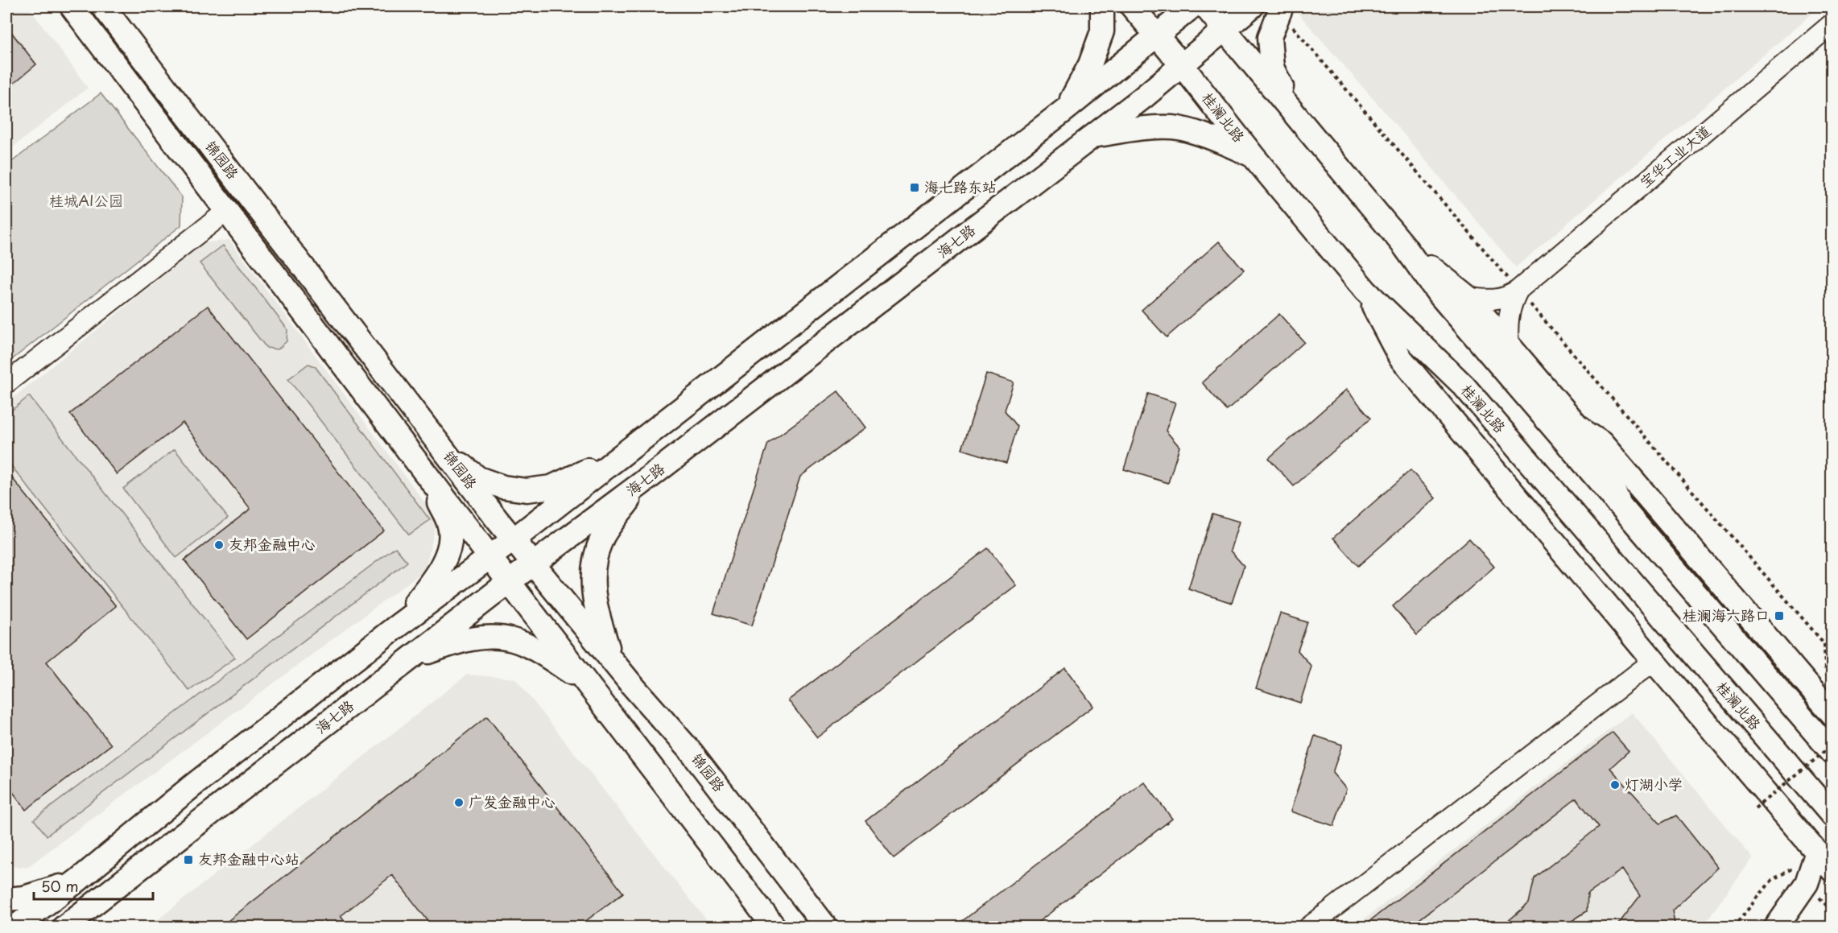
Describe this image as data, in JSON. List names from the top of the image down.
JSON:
{
  "streets": {
    "main road": ["桂澜北路", "锦园路", "海七路"],
    "street": ["宝华工业大道"]
  },
  "crossings": [
    ["桂澜北路", "海七路"],
    ["锦园路", "海七路"]
  ],
  "parks": ["桂城AI公园"],
  "places": {
    "transit": ["海七路东站", "桂澜海六路口", "友邦金融中心站"],
    "other": ["友邦金融中心", "灯湖小学", "广发金融中心"]
  },
  "scale_bar": "50 m"
}
